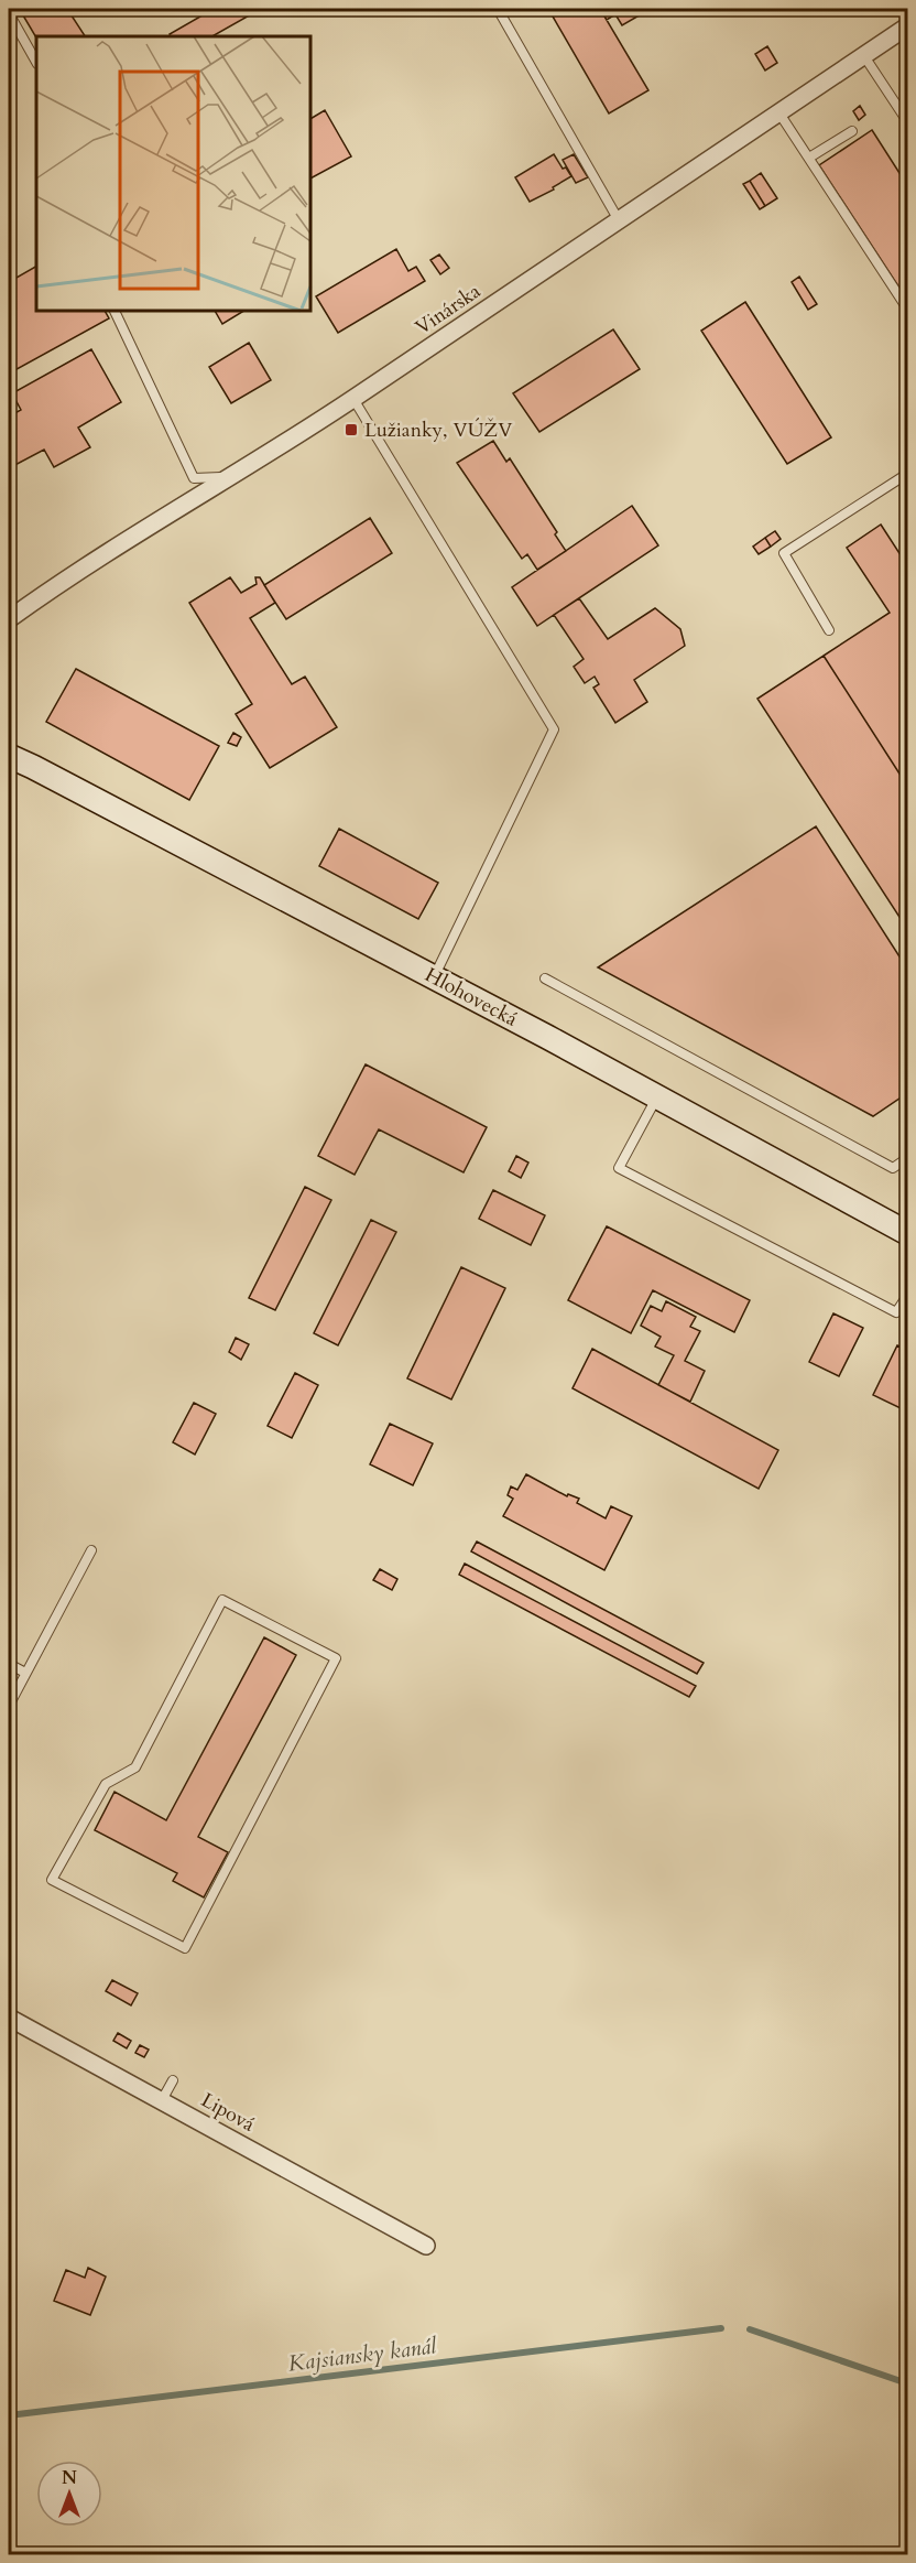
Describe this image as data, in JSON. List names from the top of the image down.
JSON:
{
  "streets": {
    "main road": ["Hlohovecká"],
    "street": ["Vinárska", "Lipová"]
  },
  "water": ["Kajsiansky kanál"],
  "places": {
    "transit": ["Lužianky, VÚŽV"]
  },
  "north": "top"
}
